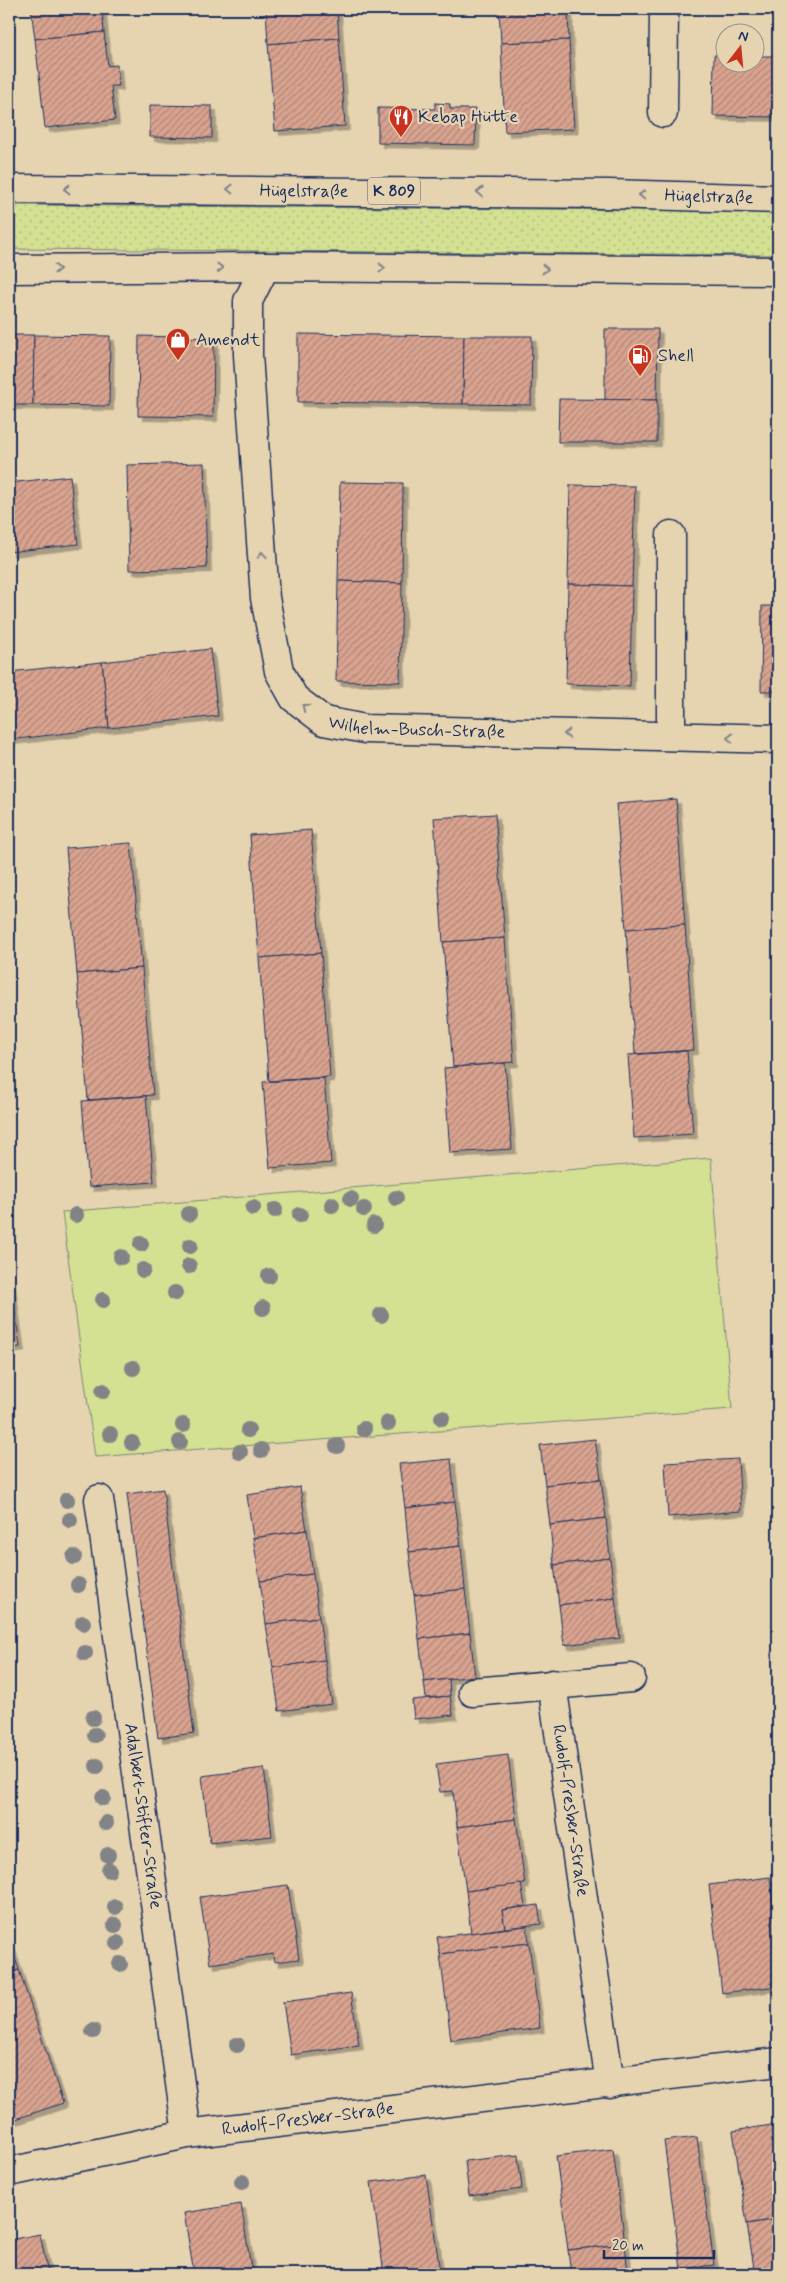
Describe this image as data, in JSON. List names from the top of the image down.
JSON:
{
  "streets": {
    "street": [
      "Hügelstraße",
      "K 809",
      "Wilhelm-Busch-Straße",
      "Rudolf-Presber-Straße",
      "Adalbert-Stifter-Straße"
    ]
  },
  "crossings": [
    ["Rudolf-Presber-Straße", "Adalbert-Stifter-Straße"]
  ],
  "places": {
    "restaurant": ["Kebap Hütte"],
    "shop": ["Amendt"],
    "fuel station": ["Shell"]
  },
  "scale_bar": "20 m",
  "north": "top"
}
